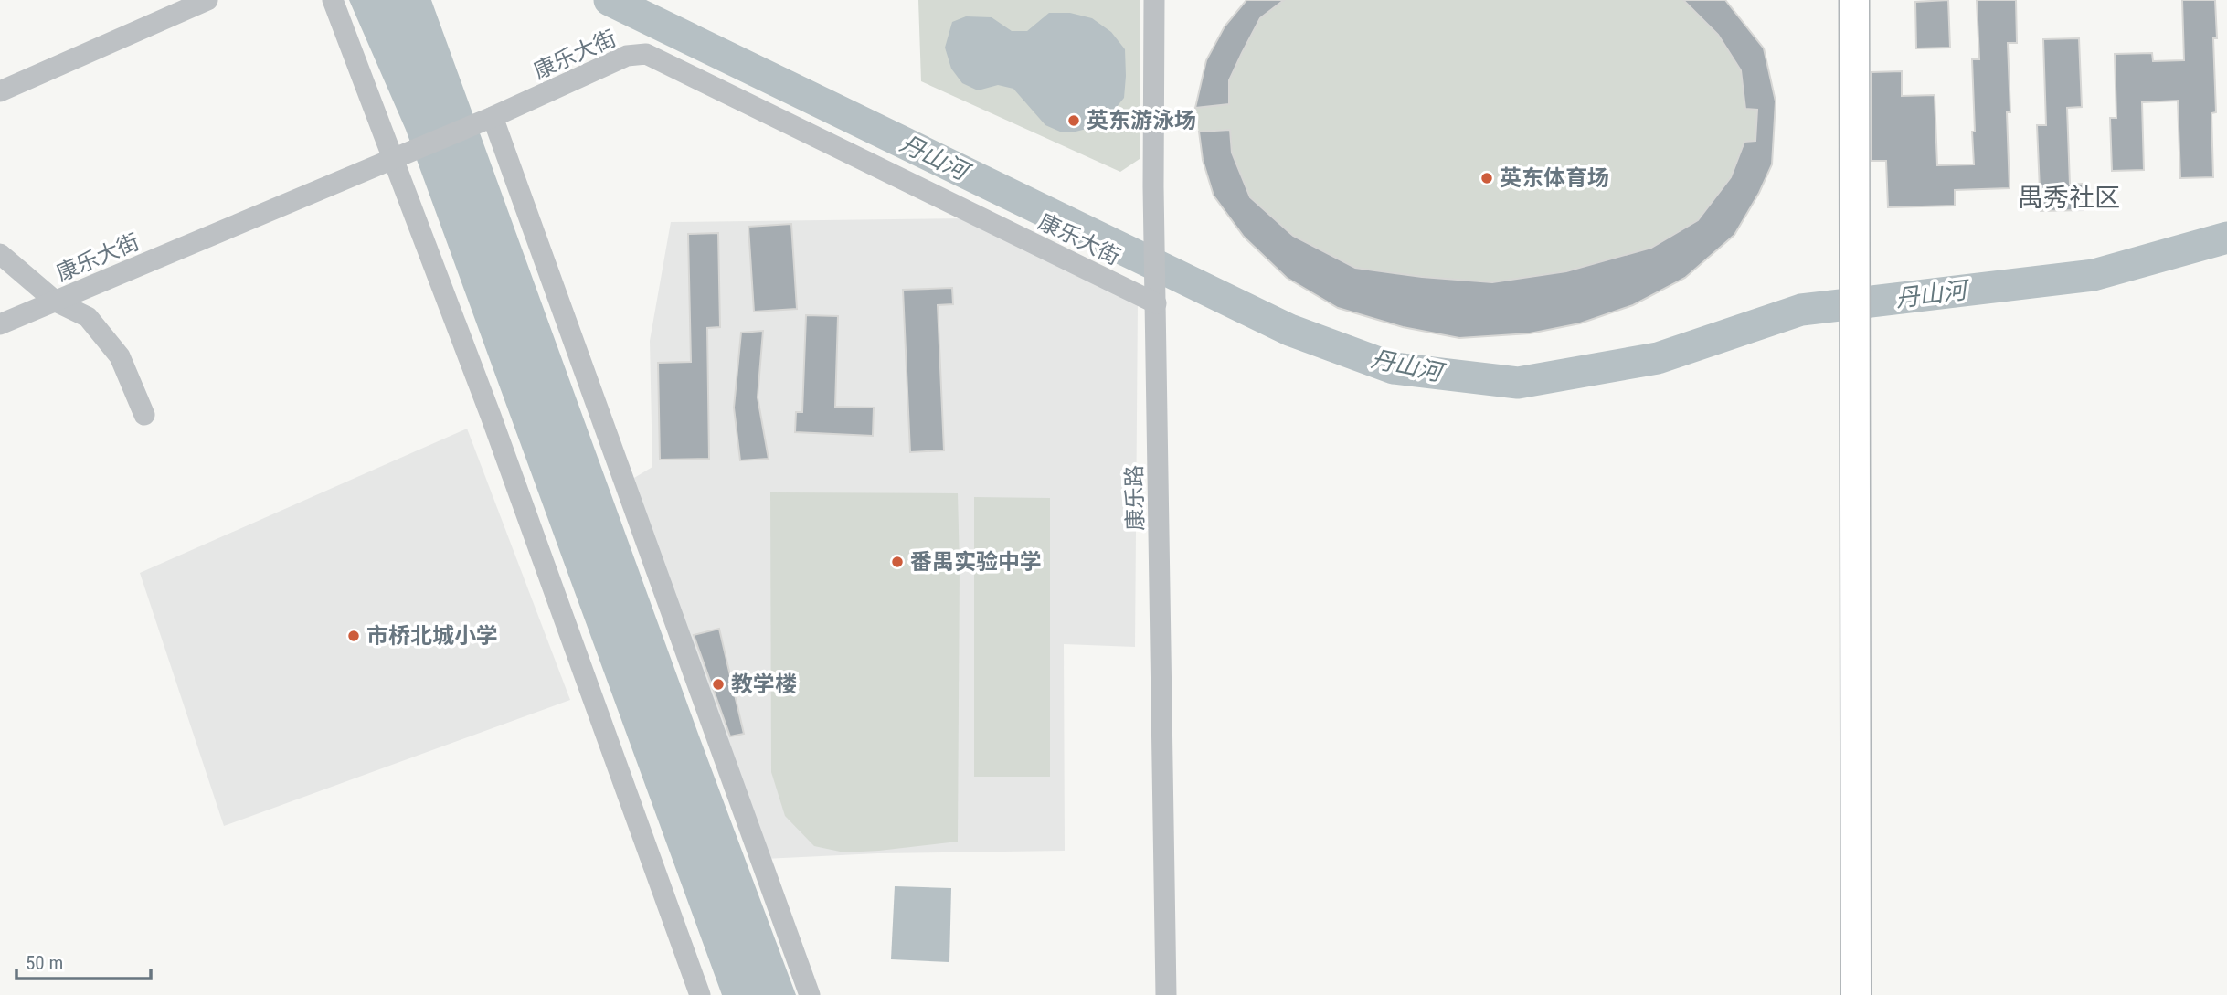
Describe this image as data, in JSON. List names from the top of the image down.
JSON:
{
  "streets": {
    "street": ["康乐大街", "康乐路"]
  },
  "crossings": [
    ["康乐大街", "康乐路"]
  ],
  "districts": ["禺秀社区"],
  "water": ["丹山河"],
  "places": [
    "英东游泳场",
    "英东体育场",
    "番禺实验中学",
    "市桥北城小学",
    "教学楼"
  ],
  "scale_bar": "50 m"
}
